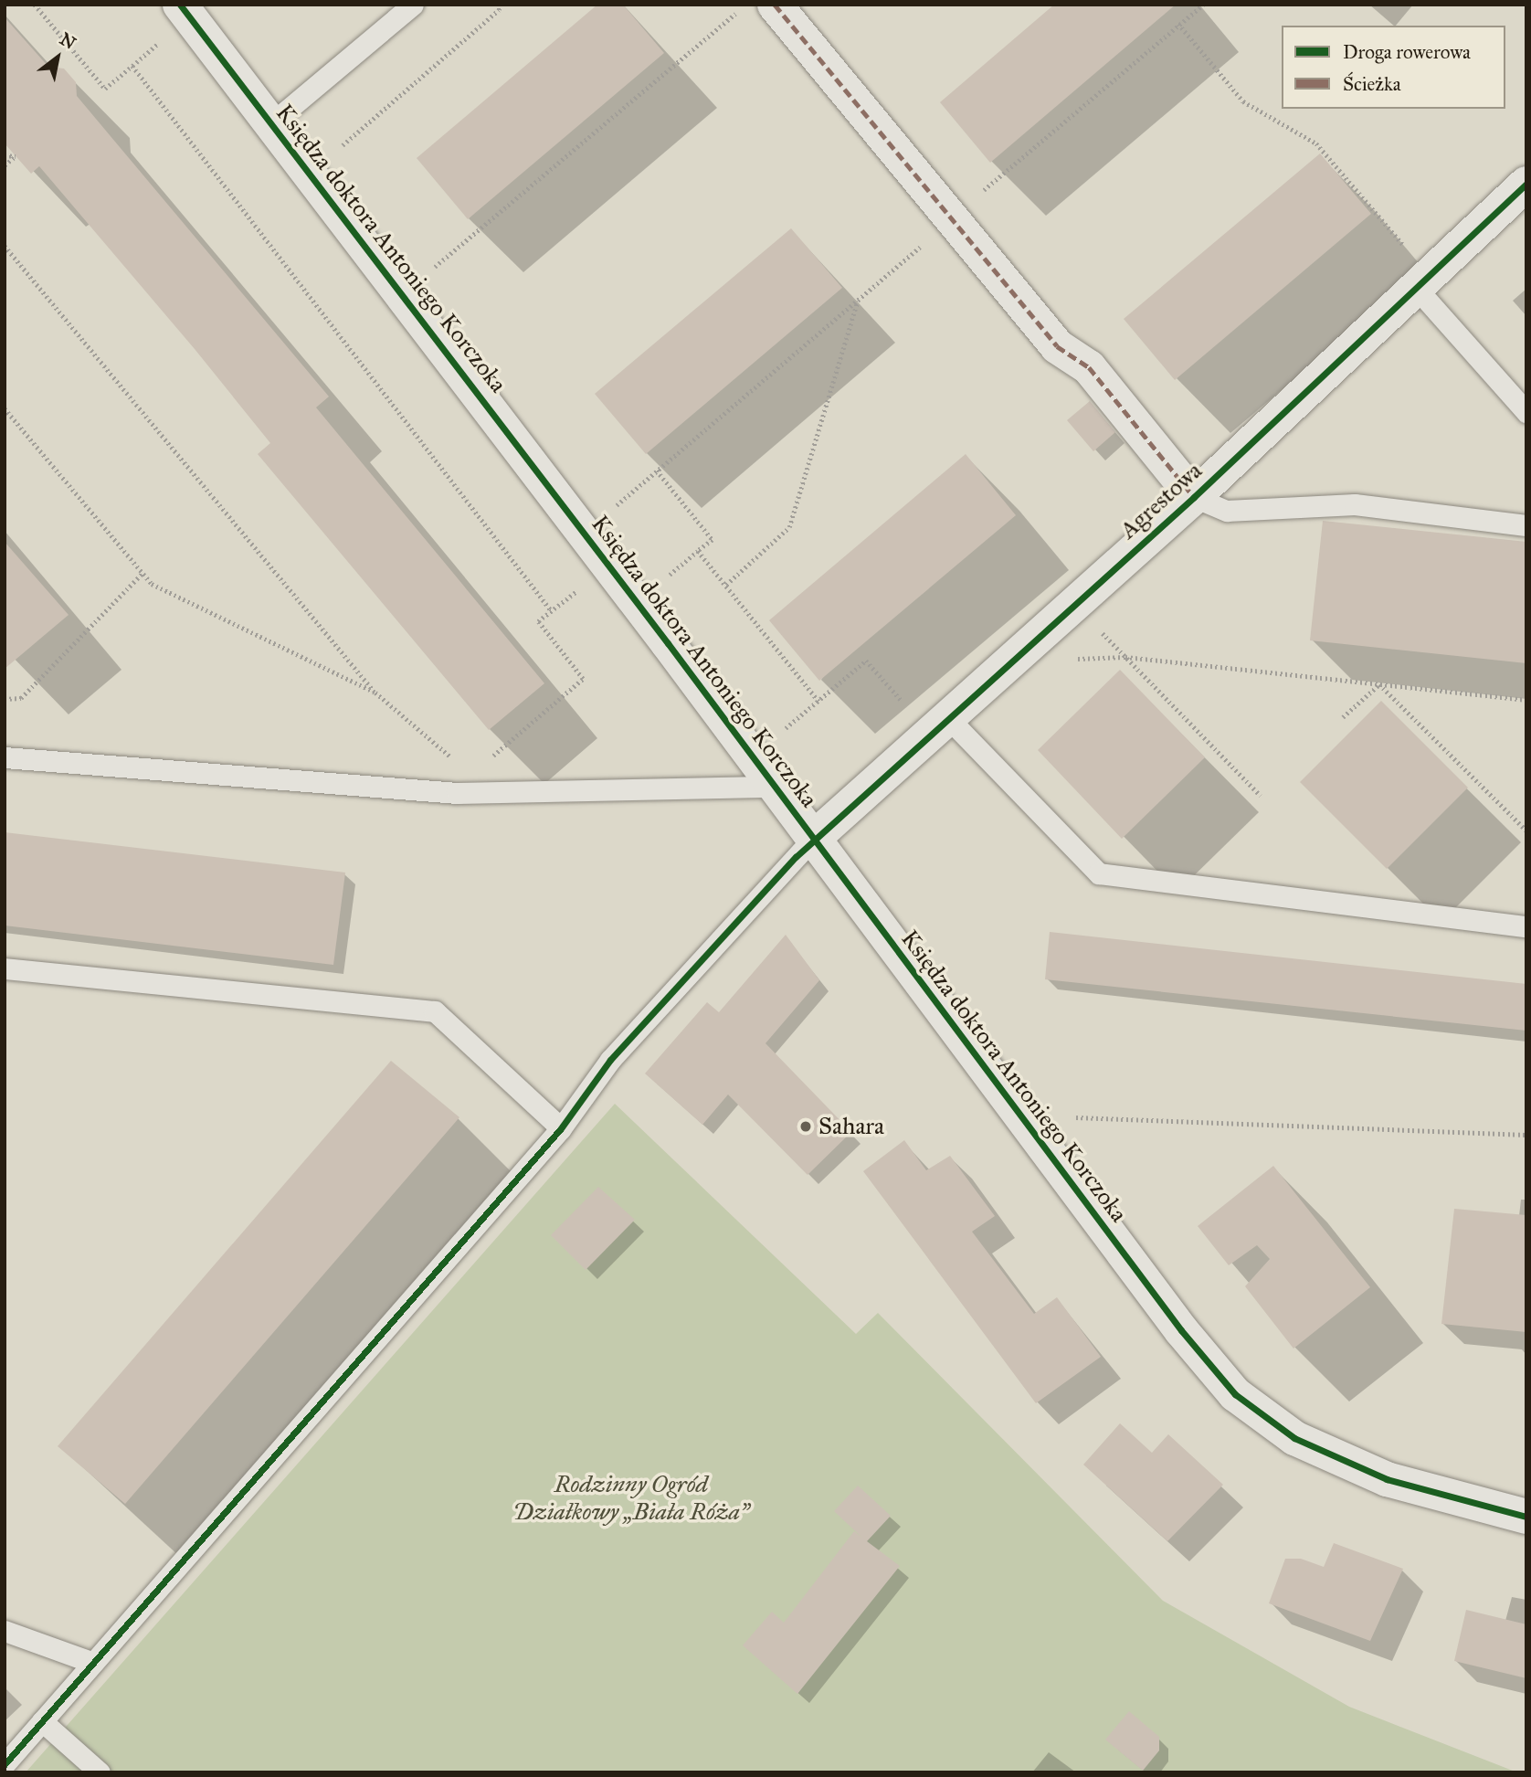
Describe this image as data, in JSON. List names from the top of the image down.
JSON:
{
  "streets": {
    "street": ["Księdza doktora Antoniego Korczoka", "Agrestowa"]
  },
  "crossings": [
    ["Księdza doktora Antoniego Korczoka", "Agrestowa"]
  ],
  "parks": ["Rodzinny Ogród Działkowy „Biała Róża”"],
  "places": ["Sahara"],
  "legend": ["Droga rowerowa", "Ścieżka"],
  "north": "top right"
}
